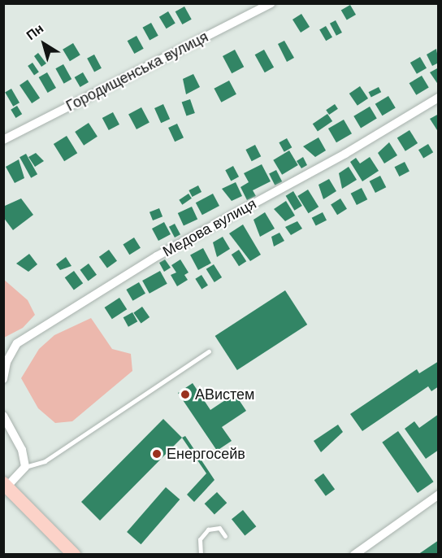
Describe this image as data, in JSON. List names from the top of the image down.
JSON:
{
  "streets": {
    "street": ["Городищенська вулиця", "Медова вулиця"]
  },
  "places": ["АВистем", "Енергосейв"],
  "north": "top left"
}
